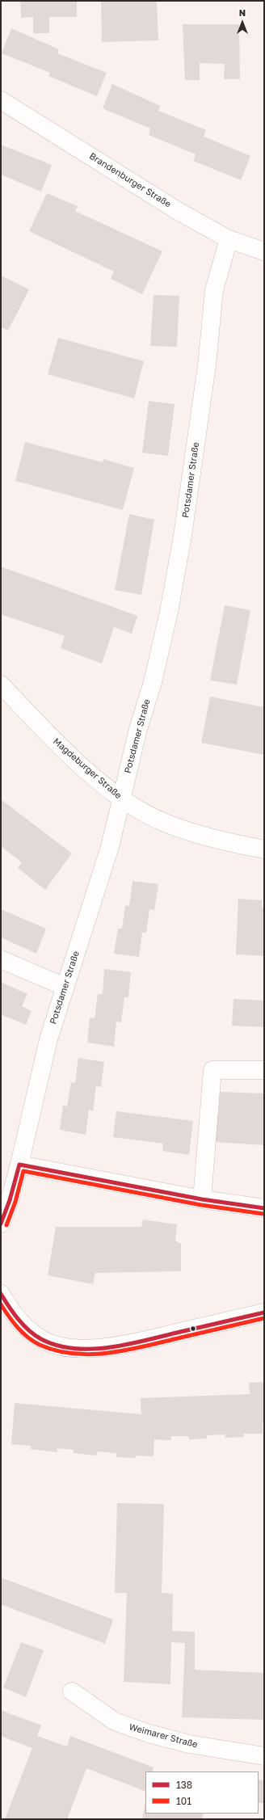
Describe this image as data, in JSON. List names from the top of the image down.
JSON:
{
  "streets": {
    "street": [
      "Brandenburger Straße",
      "Potsdamer Straße",
      "Magdeburger Straße",
      "Weimarer Straße"
    ]
  },
  "crossings": [
    ["Brandenburger Straße", "Potsdamer Straße"],
    ["Potsdamer Straße", "Magdeburger Straße"]
  ],
  "lines": ["transit line 138", "transit line 101"],
  "legend": ["138", "101"],
  "north": "top"
}
